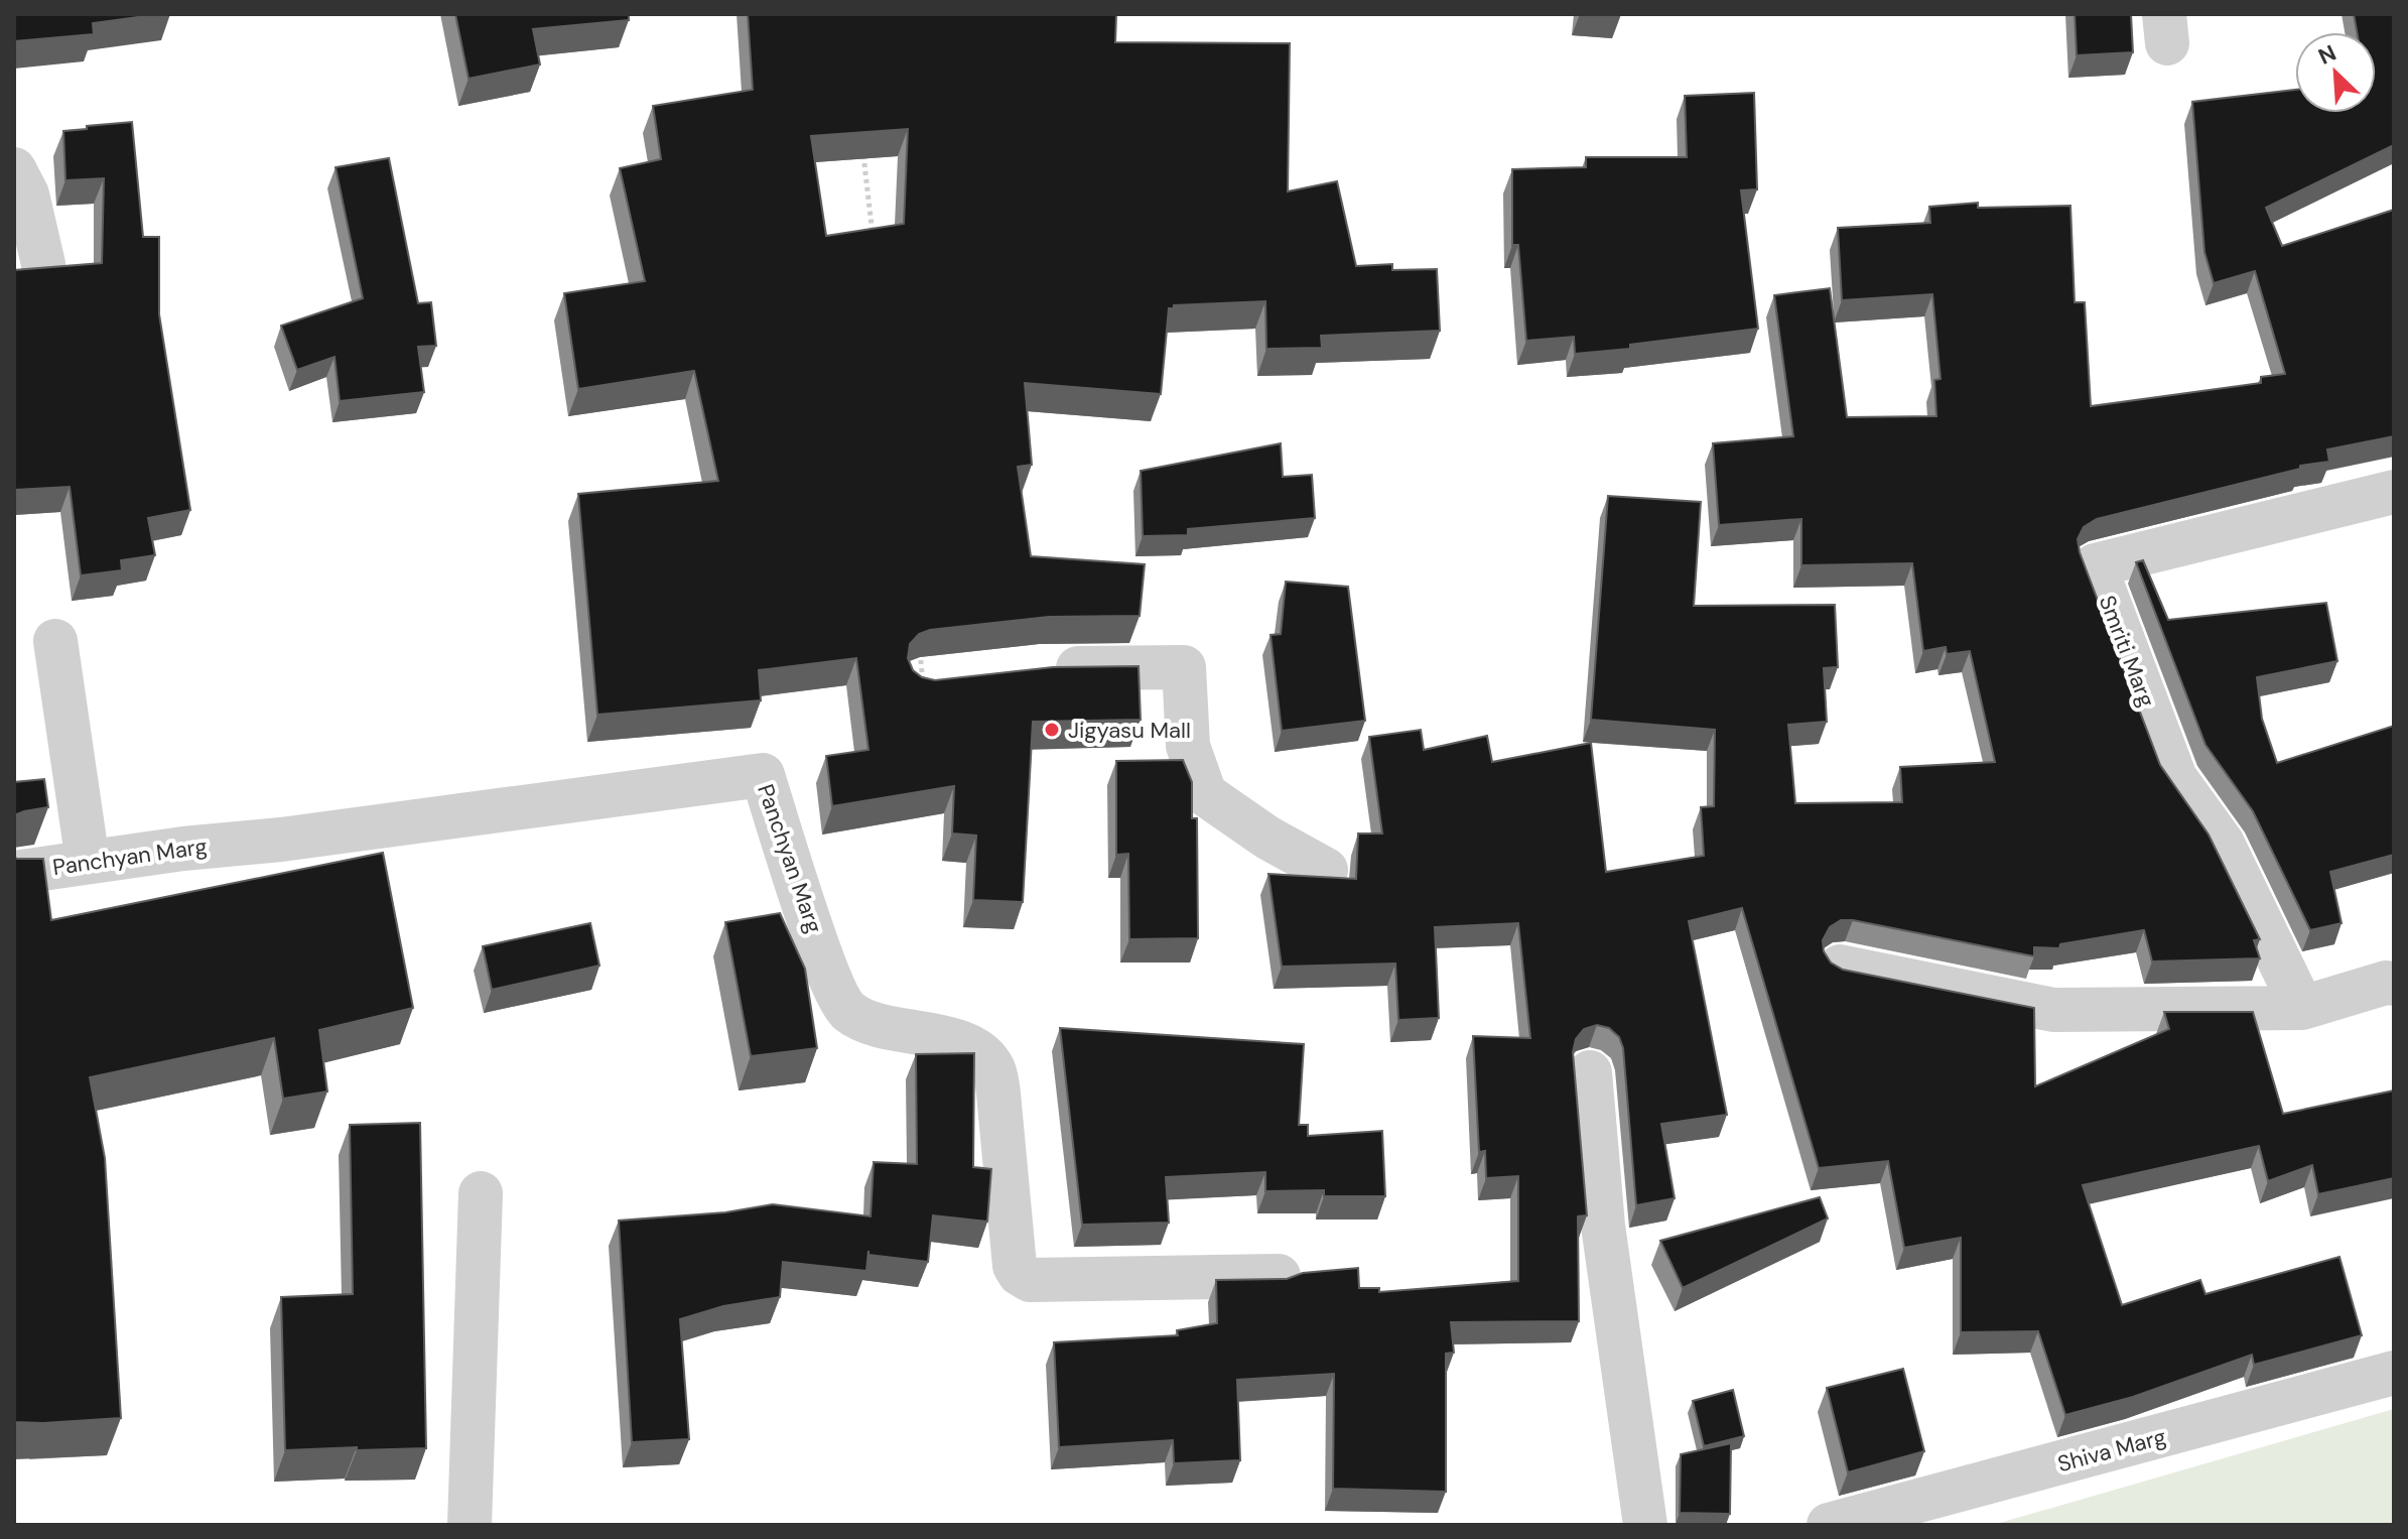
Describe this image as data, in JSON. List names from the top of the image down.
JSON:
{
  "streets": {
    "street": ["Smriti Marg", "Panchyan Marg", "Shiva Marg"]
  },
  "places": ["Jigyasu Mall"],
  "north": "top left"
}
